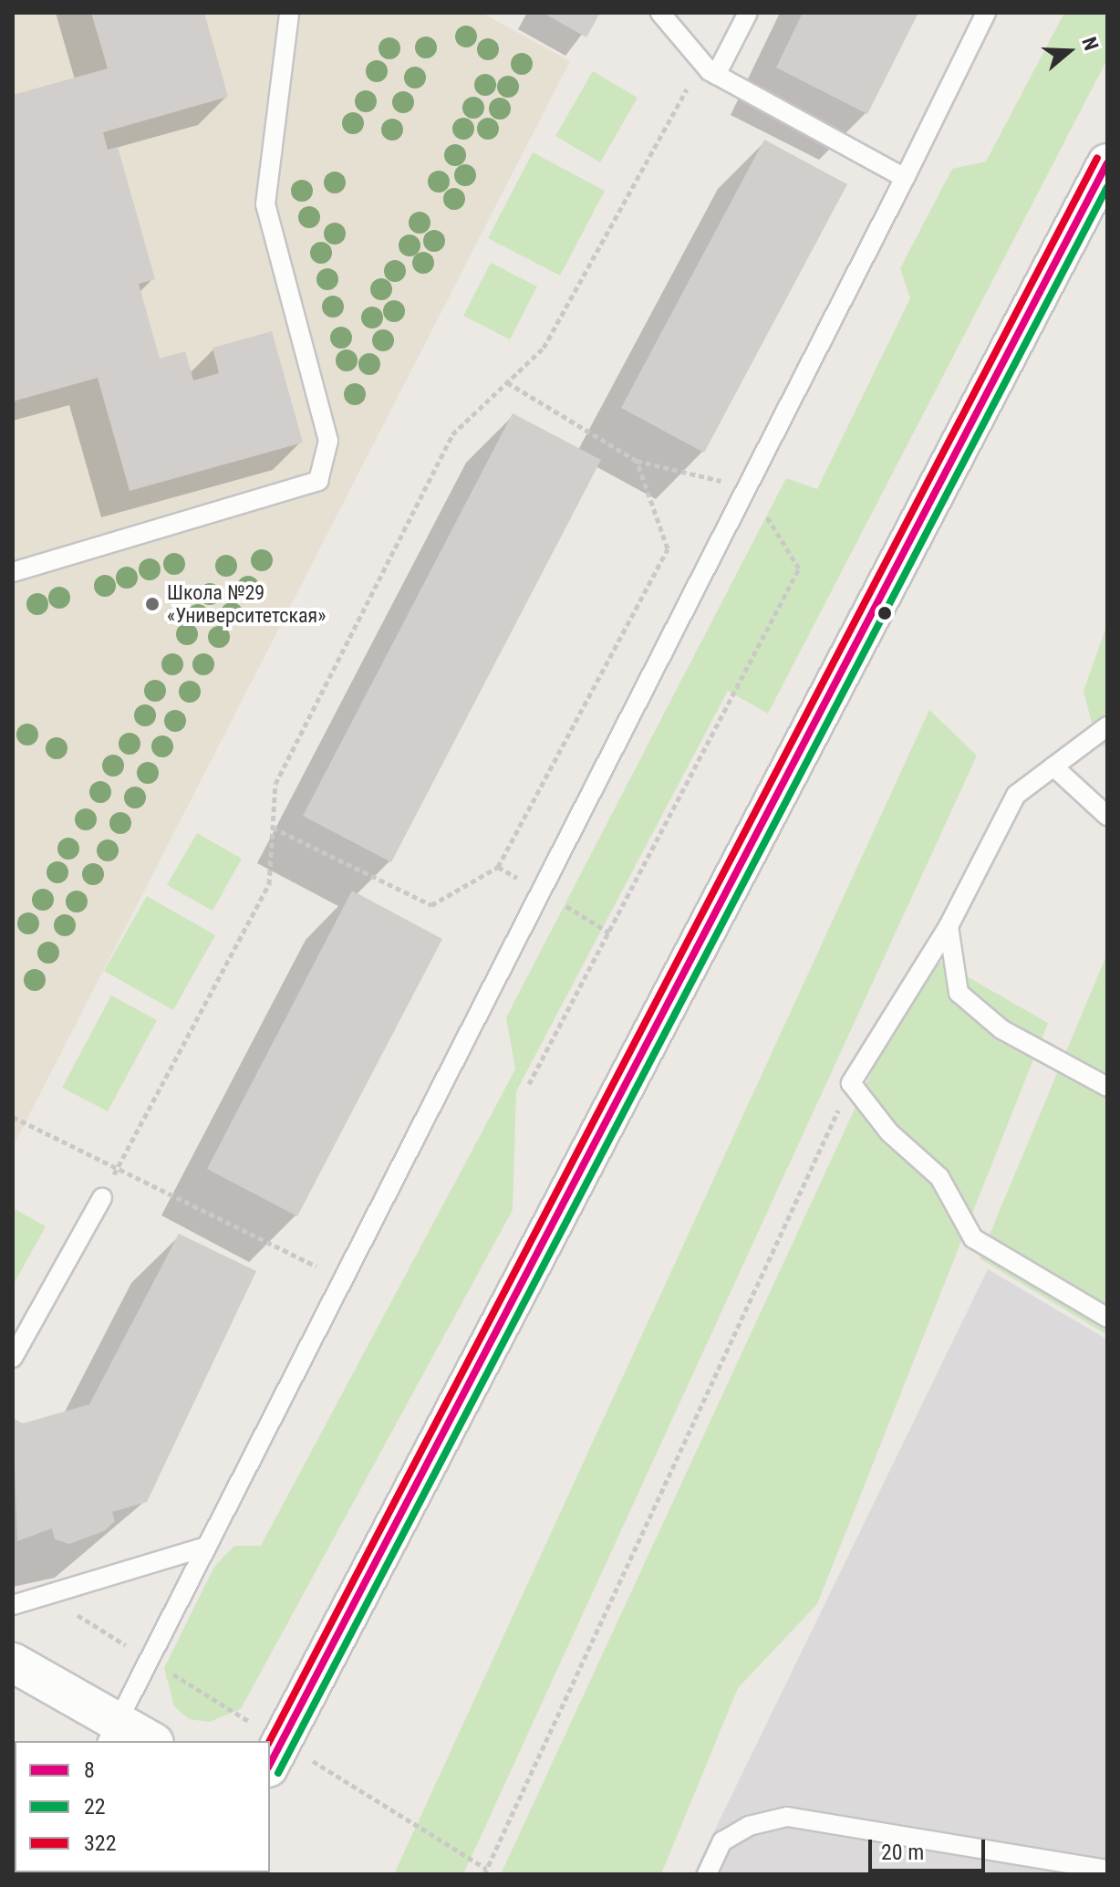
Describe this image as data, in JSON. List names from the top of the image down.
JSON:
{
  "places": ["Школа №29 «Университетская»"],
  "lines": ["transit line 322", "transit line 8", "transit line 22"],
  "legend": ["8", "22", "322"],
  "scale_bar": "20 m",
  "north": "right"
}
